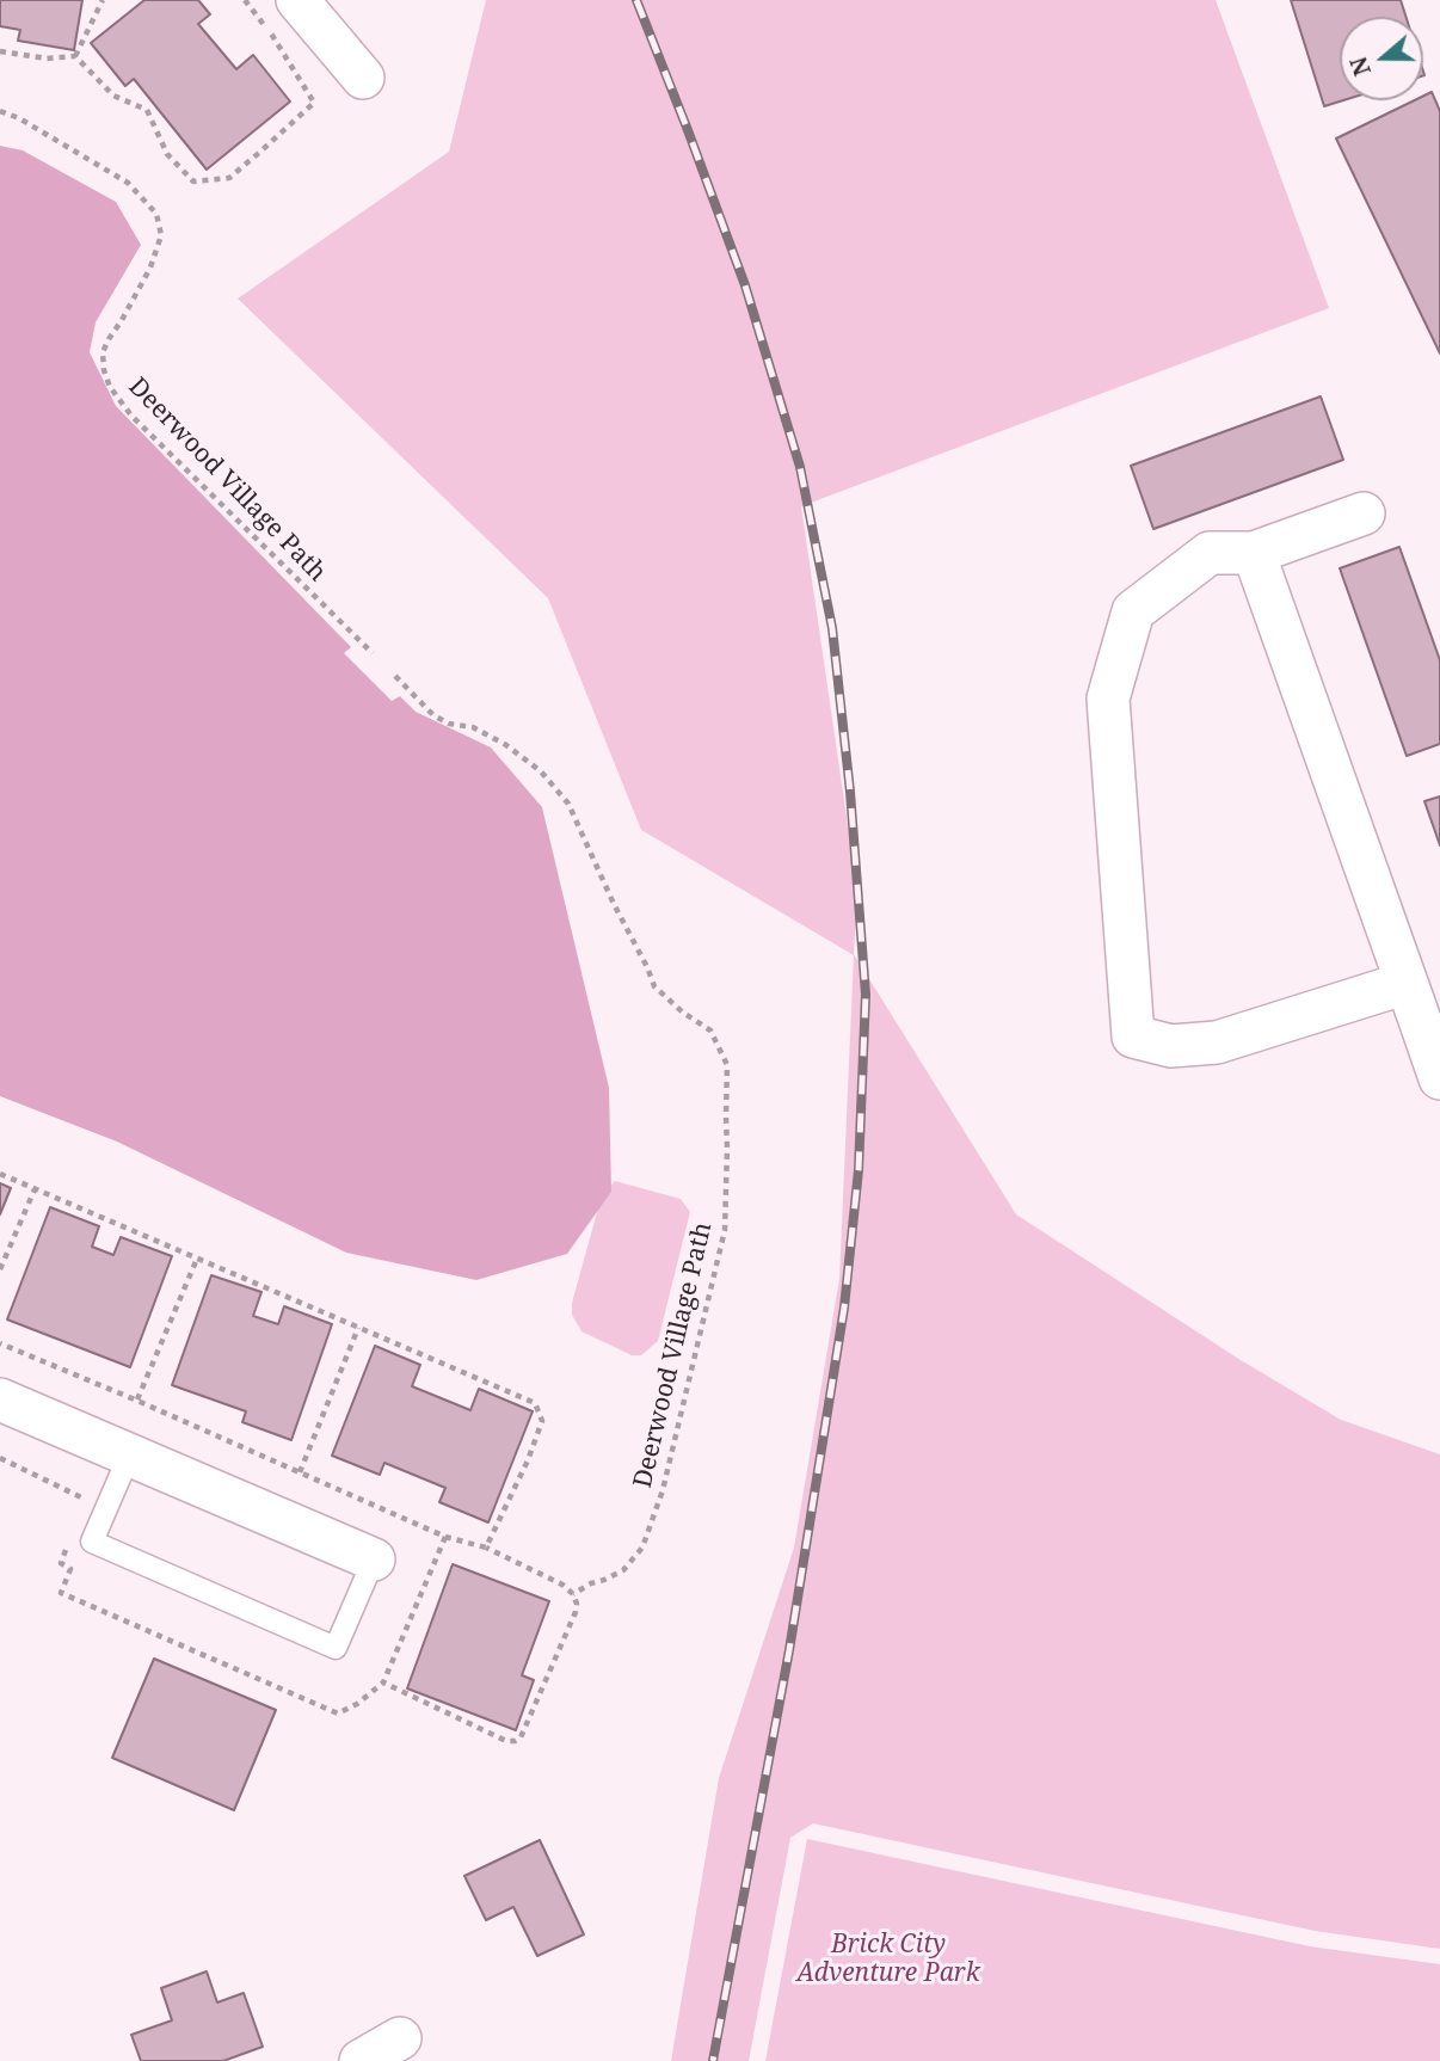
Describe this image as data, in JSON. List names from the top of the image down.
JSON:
{
  "streets": {
    "path": ["Deerwood Village Path"]
  },
  "parks": ["Brick City Adventure Park"],
  "north": "left"
}
